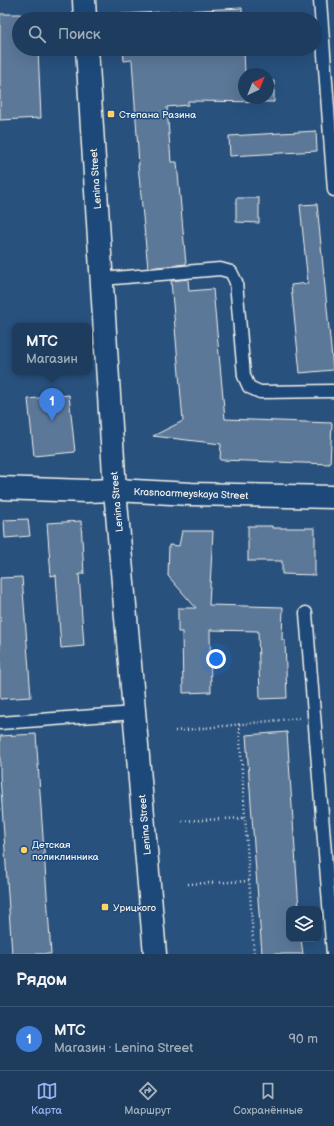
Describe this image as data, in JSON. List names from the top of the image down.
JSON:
{
  "streets": {
    "street": ["Lenina Street", "Krasnoarmeyskaya Street"]
  },
  "crossings": [
    ["Lenina Street", "Krasnoarmeyskaya Street"]
  ],
  "places": {
    "transit": ["Степана Разина", "Урицкого"],
    "other": ["Детская поликлинника"]
  },
  "north": "top right",
  "page": {
    "search": "Поиск",
    "popup": ["МТС", "Магазин"],
    "pins": "1",
    "heading": "Рядом",
    "list": [
      {
        "mark": "1",
        "name": "МТС",
        "note": "Магазин · Lenina Street",
        "value": "90 m"
      }
    ],
    "nav": ["Карта", "Маршрут", "Сохранённые"]
  }
}
